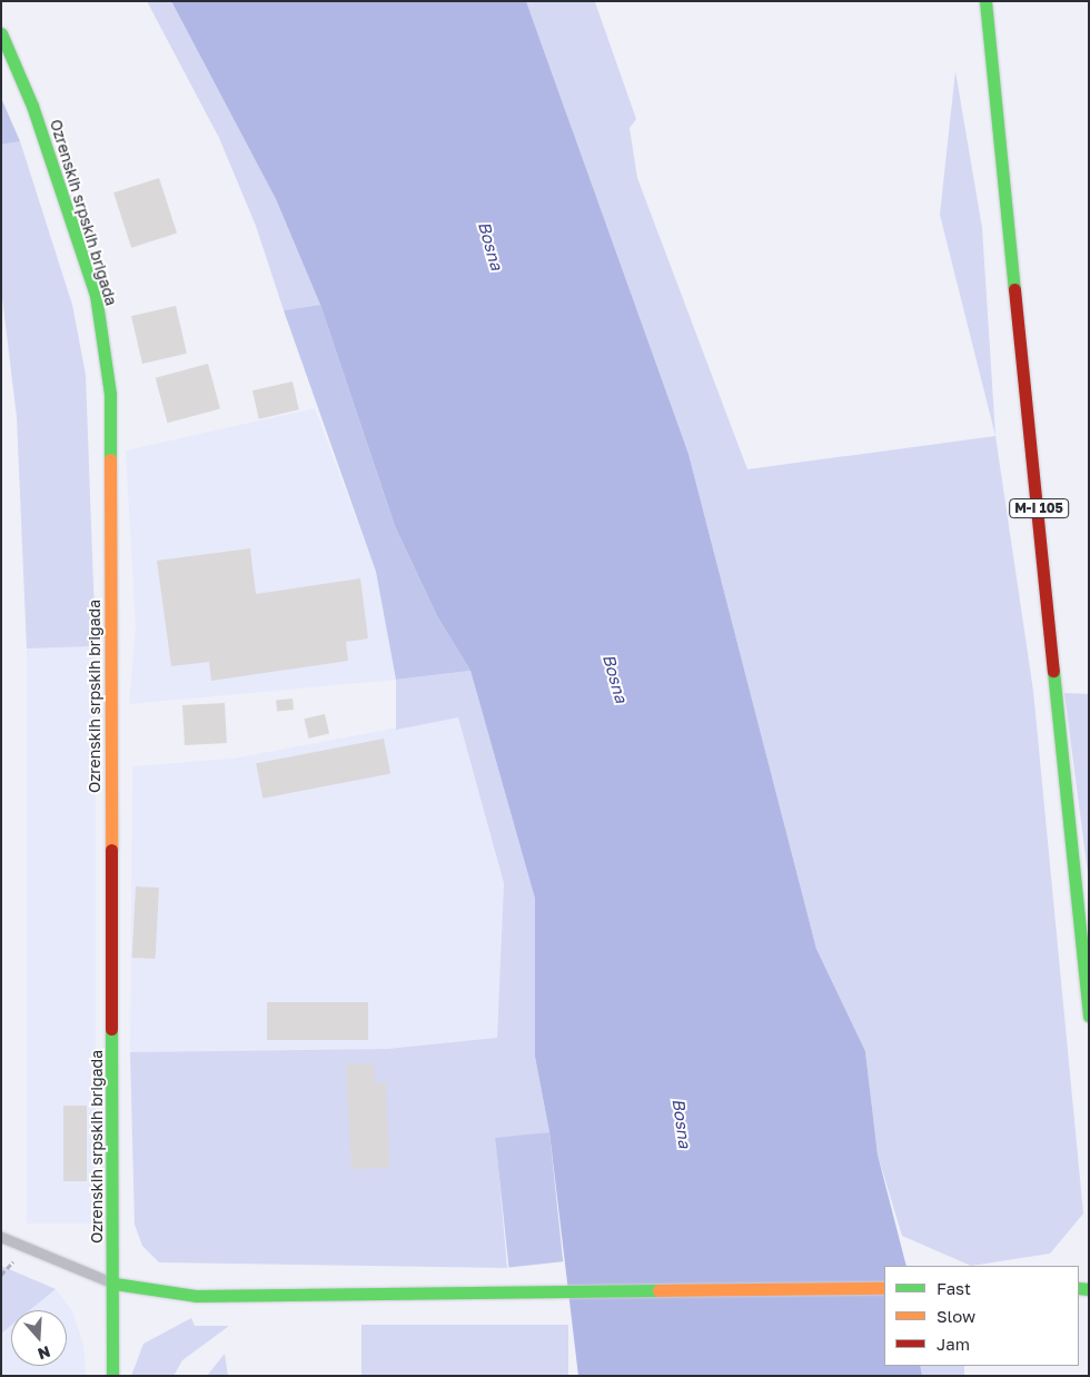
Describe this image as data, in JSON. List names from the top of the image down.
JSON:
{
  "streets": {
    "main road": ["Ozrenskih srpskih brigada", "M-I 105"]
  },
  "water": ["Bosna"],
  "legend": ["Fast", "Slow", "Jam"],
  "north": "bottom"
}
